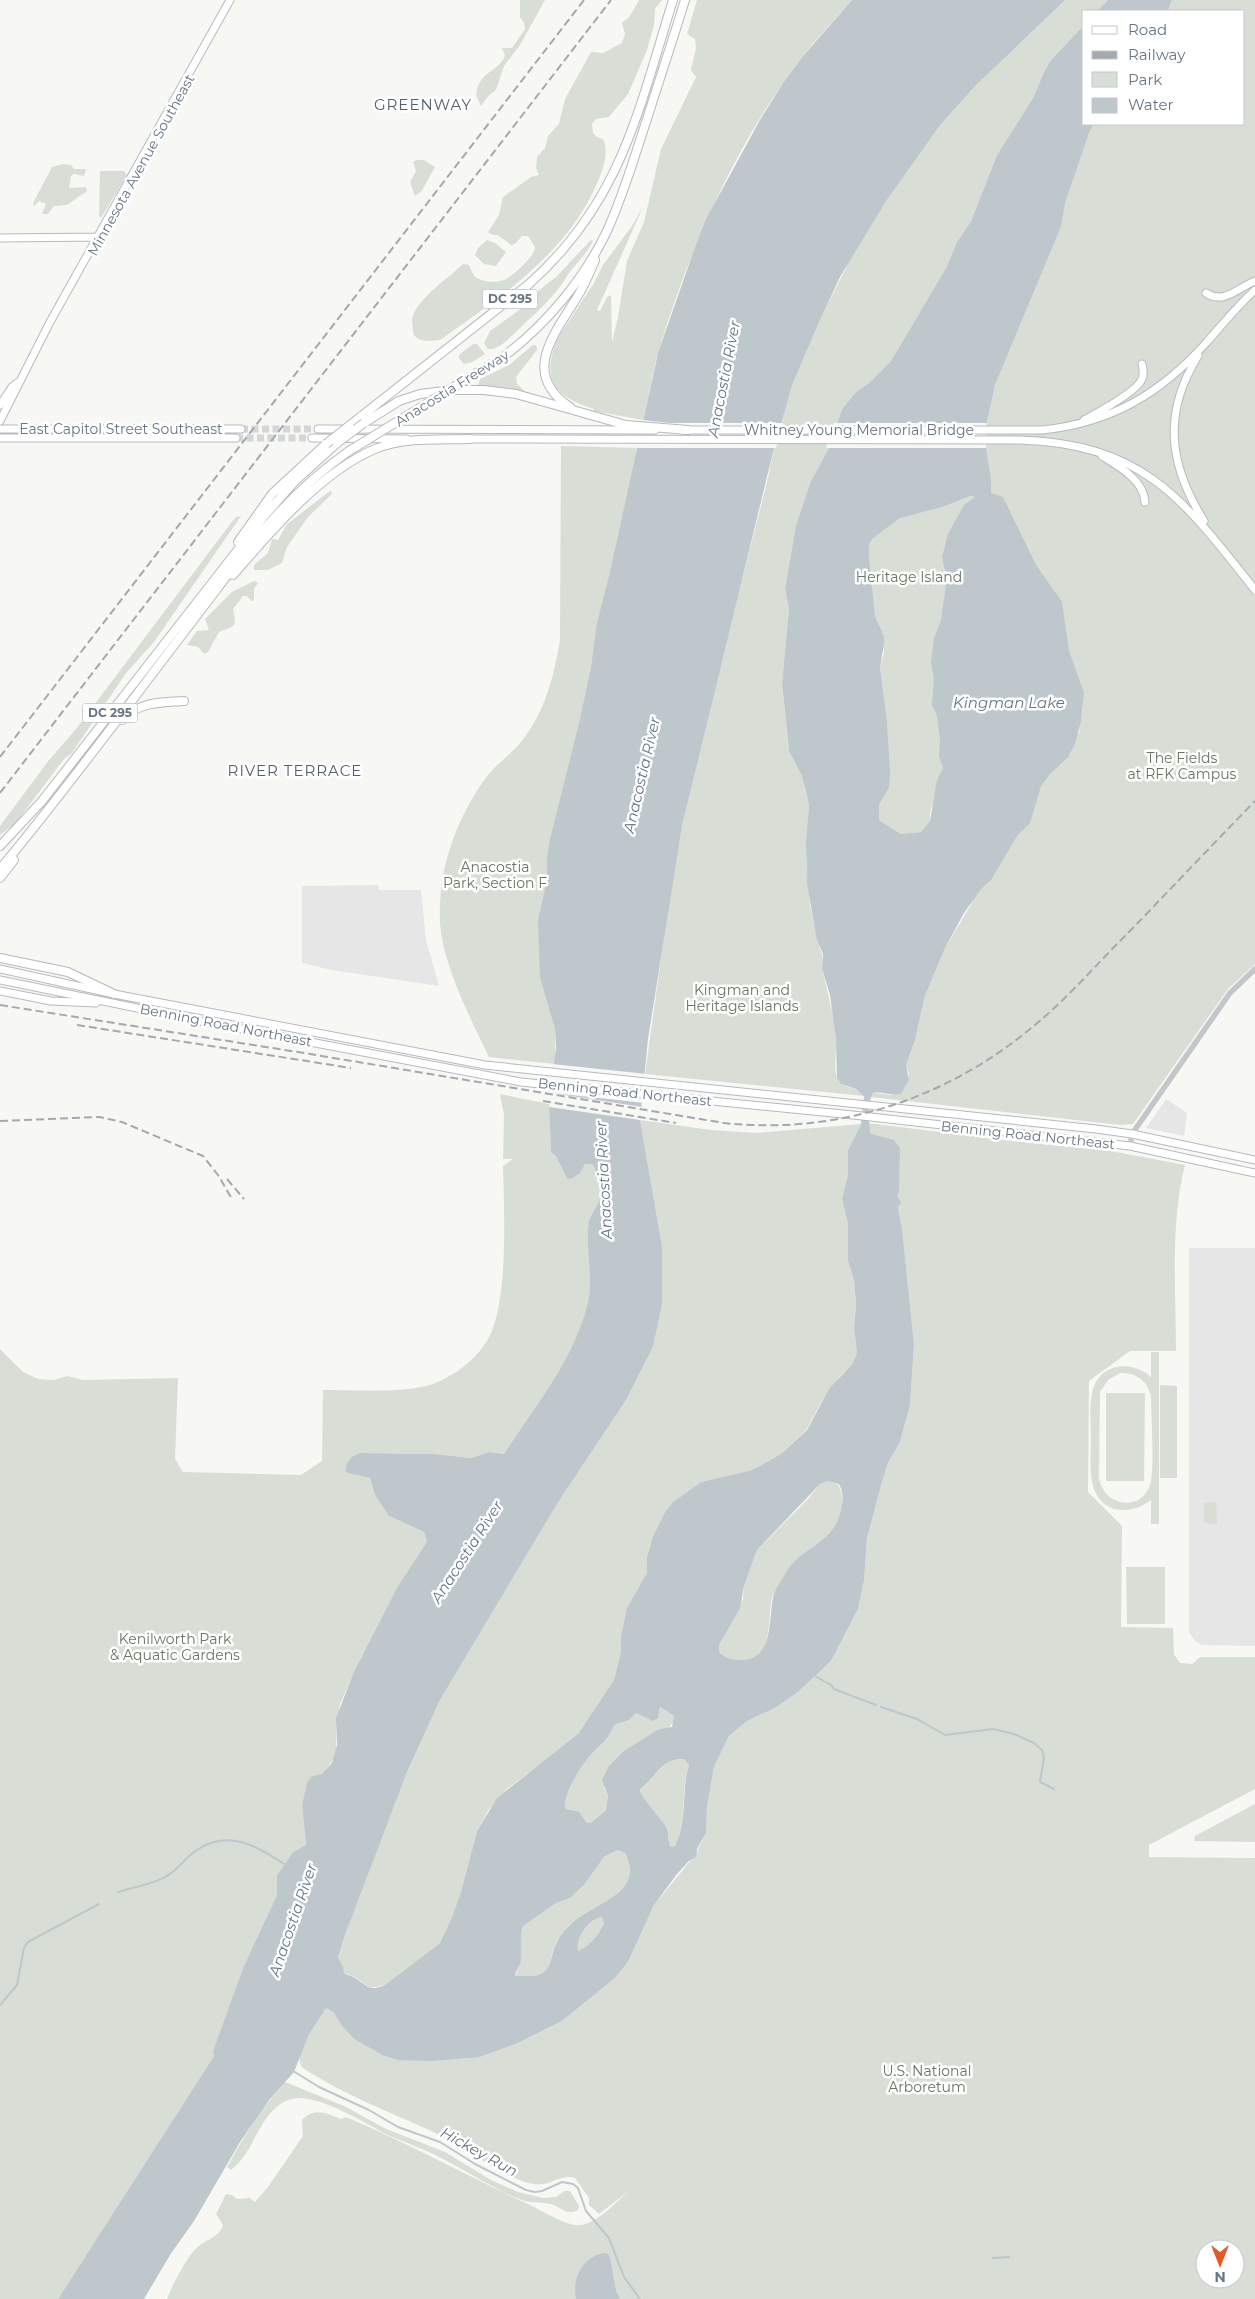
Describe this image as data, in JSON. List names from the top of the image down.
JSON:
{
  "streets": {
    "highway": ["DC 295", "Anacostia Freeway"],
    "main road": [
      "Minnesota Avenue Southeast",
      "East Capitol Street Southeast",
      "Whitney Young Memorial Bridge",
      "Benning Road Northeast"
    ]
  },
  "crossings": [
    ["DC 295", "Anacostia Freeway"]
  ],
  "districts": ["GREENWAY", "RIVER TERRACE"],
  "water": ["Anacostia River", "Kingman Lake", "Hickey Run"],
  "parks": [
    "Heritage Island",
    "The Fields at RFK Campus",
    "Anacostia Park, Section F",
    "Kingman and Heritage Islands",
    "Kenilworth Park & Aquatic Gardens",
    "U.S. National Arboretum"
  ],
  "legend": [
    "Road",
    "Railway",
    "Park",
    "Water"
  ],
  "north": "bottom"
}
